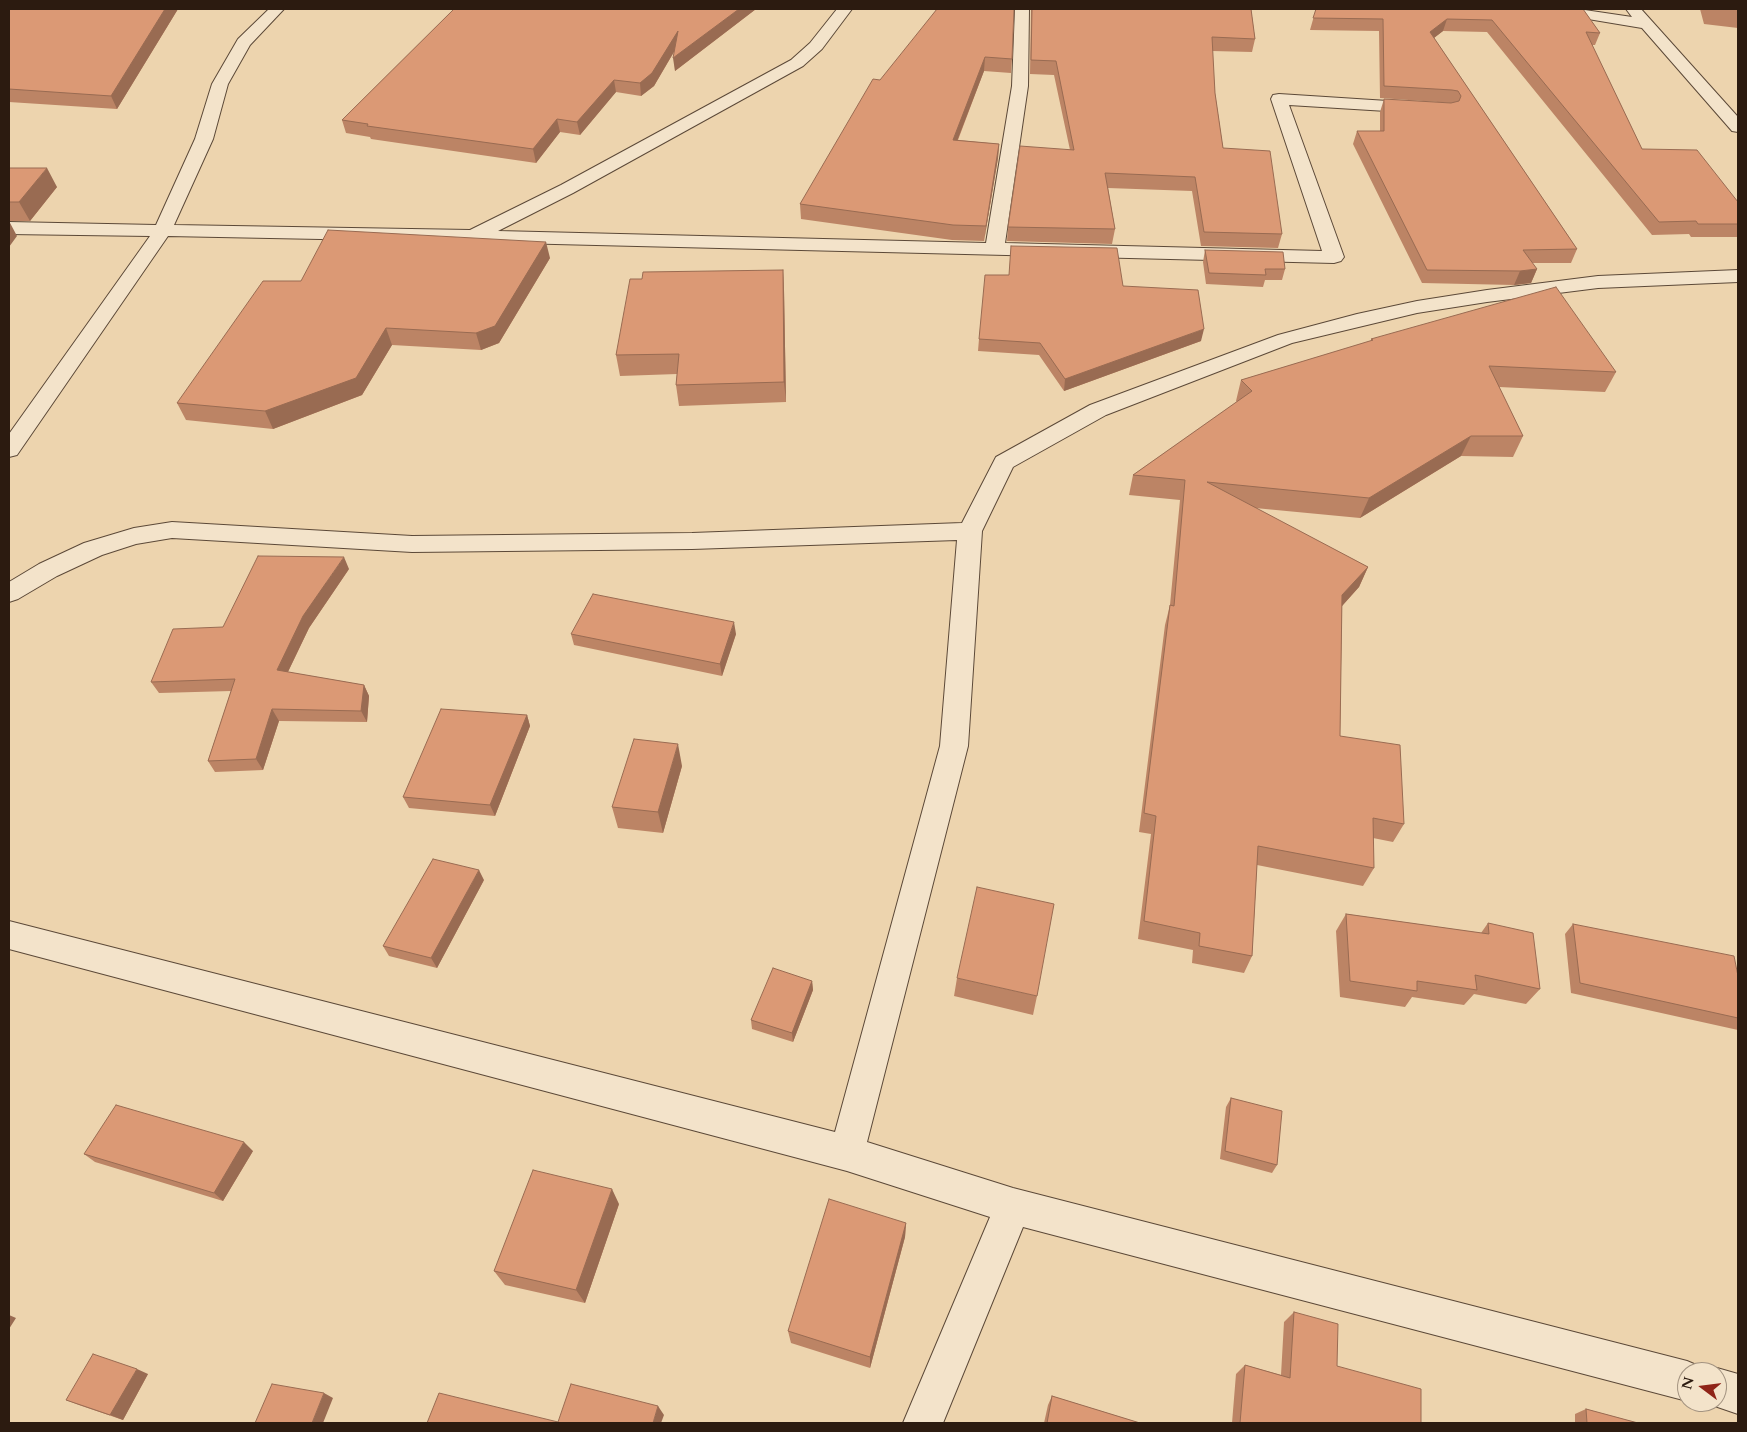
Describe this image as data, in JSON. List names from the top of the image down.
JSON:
{
  "north": "left"
}
